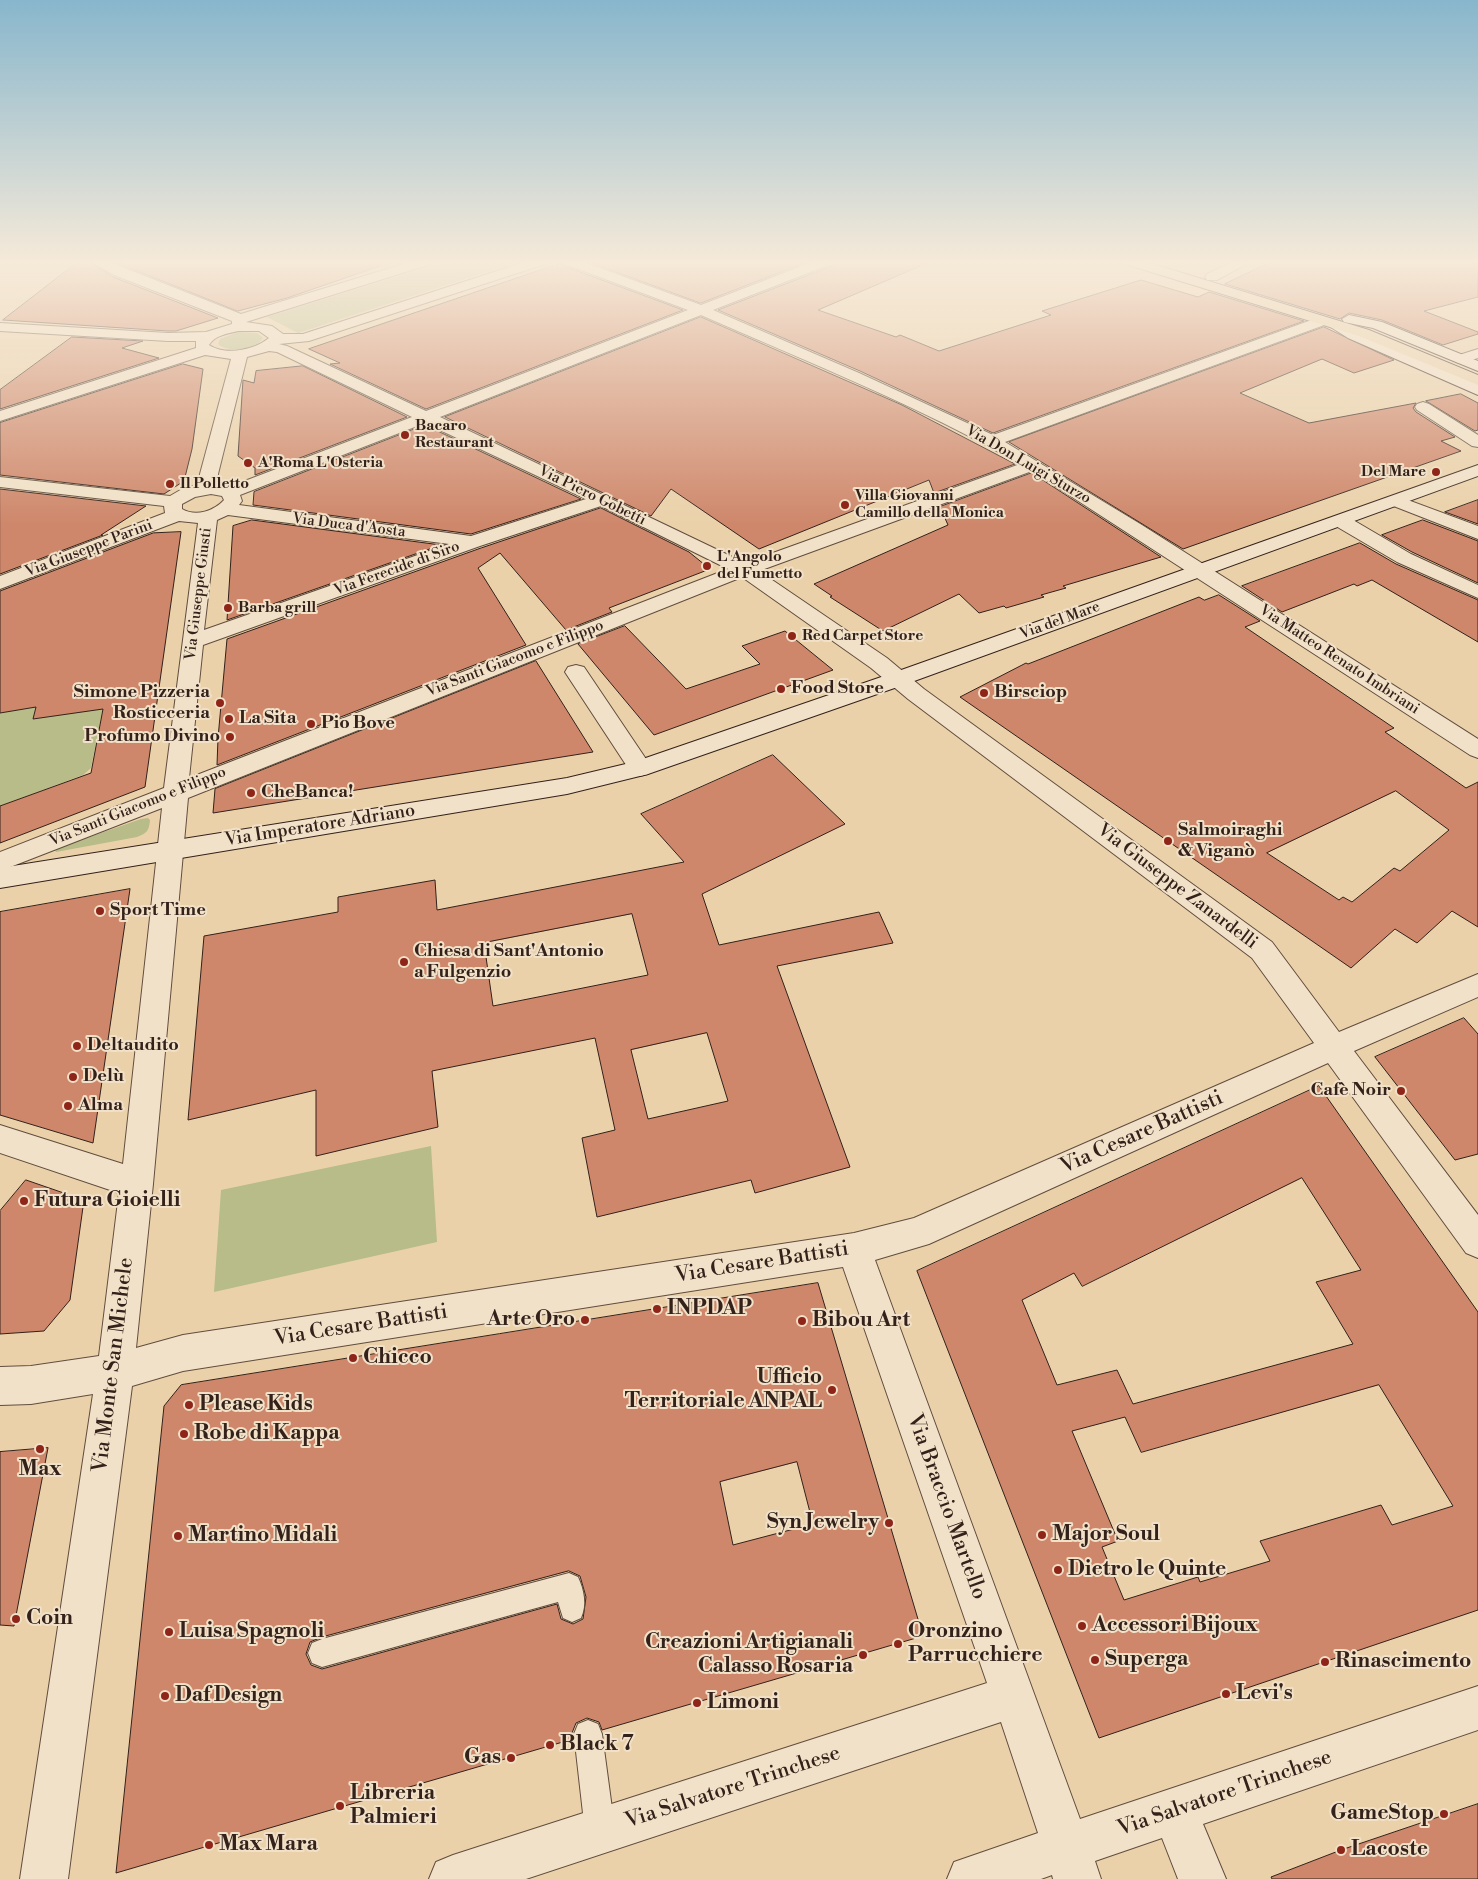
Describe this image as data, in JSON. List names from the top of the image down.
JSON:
{
  "streets": {
    "street": [
      "Via Don Luigi Sturzo",
      "Via Piero Gobetti",
      "Via Duca d'Aosta",
      "Via Giuseppe Parini",
      "Via Ferecide di Siro",
      "Via Giuseppe Giusti",
      "Via del Mare",
      "Via Santi Giacomo e Filippo",
      "Via Matteo Renato Imbriani",
      "Via Imperatore Adriano",
      "Via Giuseppe Zanardelli",
      "Via Cesare Battisti",
      "Via Monte San Michele",
      "Via Braccio Martello",
      "Via Salvatore Trinchese"
    ]
  },
  "crossings": [
    ["Via Don Luigi Sturzo", "Via del Mare"],
    ["Via Don Luigi Sturzo", "Via Santi Giacomo e Filippo"],
    ["Via Don Luigi Sturzo", "Via Matteo Renato Imbriani"],
    ["Via Piero Gobetti", "Via Ferecide di Siro"],
    ["Via Piero Gobetti", "Via del Mare"],
    ["Via Piero Gobetti", "Via Santi Giacomo e Filippo"],
    ["Via Piero Gobetti", "Via Giuseppe Zanardelli"],
    ["Via Duca d'Aosta", "Via Giuseppe Parini"],
    ["Via Duca d'Aosta", "Via Ferecide di Siro"],
    ["Via Duca d'Aosta", "Via Giuseppe Giusti"],
    ["Via Ferecide di Siro", "Via Giuseppe Giusti"],
    ["Via Giuseppe Giusti", "Via Santi Giacomo e Filippo"],
    ["Via Giuseppe Giusti", "Via Imperatore Adriano"],
    ["Via Giuseppe Giusti", "Via Monte San Michele"],
    ["Via del Mare", "Via Matteo Renato Imbriani"],
    ["Via del Mare", "Via Imperatore Adriano"],
    ["Via del Mare", "Via Giuseppe Zanardelli"],
    ["Via Imperatore Adriano", "Via Monte San Michele"],
    ["Via Giuseppe Zanardelli", "Via Cesare Battisti"],
    ["Via Cesare Battisti", "Via Monte San Michele"],
    ["Via Cesare Battisti", "Via Braccio Martello"],
    ["Via Braccio Martello", "Via Salvatore Trinchese"]
  ],
  "places": [
    "Bacaro Restaurant",
    "A'Roma L'Osteria",
    "Del Mare",
    "Il Polletto",
    "Villa Giovanni Camillo della Monica",
    "L'Angolo del Fumetto",
    "Barba grill",
    "Red Carpet Store",
    "Food Store",
    "Birsciop",
    "Simone Pizzeria Rosticceria",
    "La Sita",
    "Pio Bove",
    "Profumo Divino",
    "CheBanca!",
    "Salmoiraghi & Viganò",
    "Sport Time",
    "Chiesa di Sant'Antonio a Fulgenzio",
    "Deltaudito",
    "Delù",
    "Cafè Noir",
    "Alma",
    "Futura Gioielli",
    "INPDAP",
    "Arte Oro",
    "Bibou Art",
    "Chicco",
    "Ufficio Territoriale ANPAL",
    "Please Kids",
    "Robe di Kappa",
    "Max",
    "Syn Jewelry",
    "Major Soul",
    "Martino Midali",
    "Dietro le Quinte",
    "Coin",
    "Accessori Bijoux",
    "Luisa Spagnoli",
    "Oronzino Parrucchiere",
    "Creazioni Artigianali Calasso Rosaria",
    "Superga",
    "Rinascimento",
    "Levi's",
    "Daf Design",
    "Limoni",
    "Black 7",
    "Gas",
    "Libreria Palmieri",
    "GameStop",
    "Max Mara",
    "Lacoste"
  ]
}
